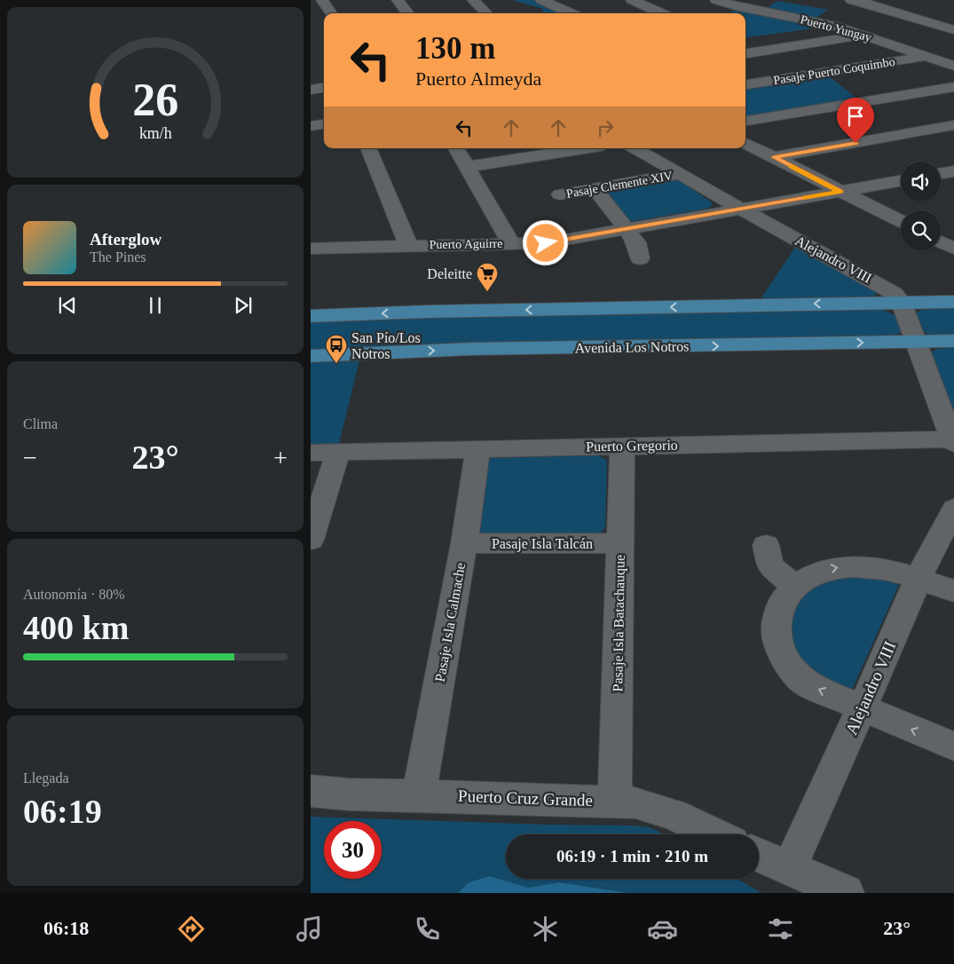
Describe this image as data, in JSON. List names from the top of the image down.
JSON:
{
  "streets": {
    "main road": ["Avenida Los Notros"],
    "street": [
      "Puerto Yungay",
      "Pasaje Puerto Coquimbo",
      "Pasaje Clemente XIV",
      "Puerto Aguirre",
      "Alejandro VIII",
      "Puerto Gregorio",
      "Pasaje Isla Talcán",
      "Pasaje Isla Calmache",
      "Pasaje Isla Batachauque",
      "Puerto Cruz Grande"
    ]
  },
  "crossings": [
    ["Puerto Yungay", "Pasaje Puerto Coquimbo"],
    ["Pasaje Clemente XIV", "Alejandro VIII"],
    ["Puerto Aguirre", "Alejandro VIII"],
    ["Alejandro VIII", "Avenida Los Notros"],
    ["Alejandro VIII", "Puerto Gregorio"],
    ["Puerto Gregorio", "Pasaje Isla Calmache"],
    ["Puerto Gregorio", "Pasaje Isla Batachauque"],
    ["Pasaje Isla Talcán", "Pasaje Isla Calmache"],
    ["Pasaje Isla Talcán", "Pasaje Isla Batachauque"],
    ["Pasaje Isla Calmache", "Puerto Cruz Grande"],
    ["Pasaje Isla Batachauque", "Puerto Cruz Grande"]
  ],
  "places": {
    "supermarket": ["Deleitte"],
    "bus stop": ["San Pío/Los Notros"]
  },
  "page": {
    "turn": ["130 m", "Puerto Almeyda"],
    "song": ["Afterglow", "The Pines"],
    "tile": [
      "Clima",
      ["Autonomía · 80%", "400 km"],
      ["Llegada", "06:19"]
    ],
    "heat": ["−", "23°", "+"],
    "limit": "30",
    "trip": "06:19 · 1 min · 210 m",
    "tabs": ["06:18", "23°"],
    "gauge": ["26", "km/h"]
  }
}
